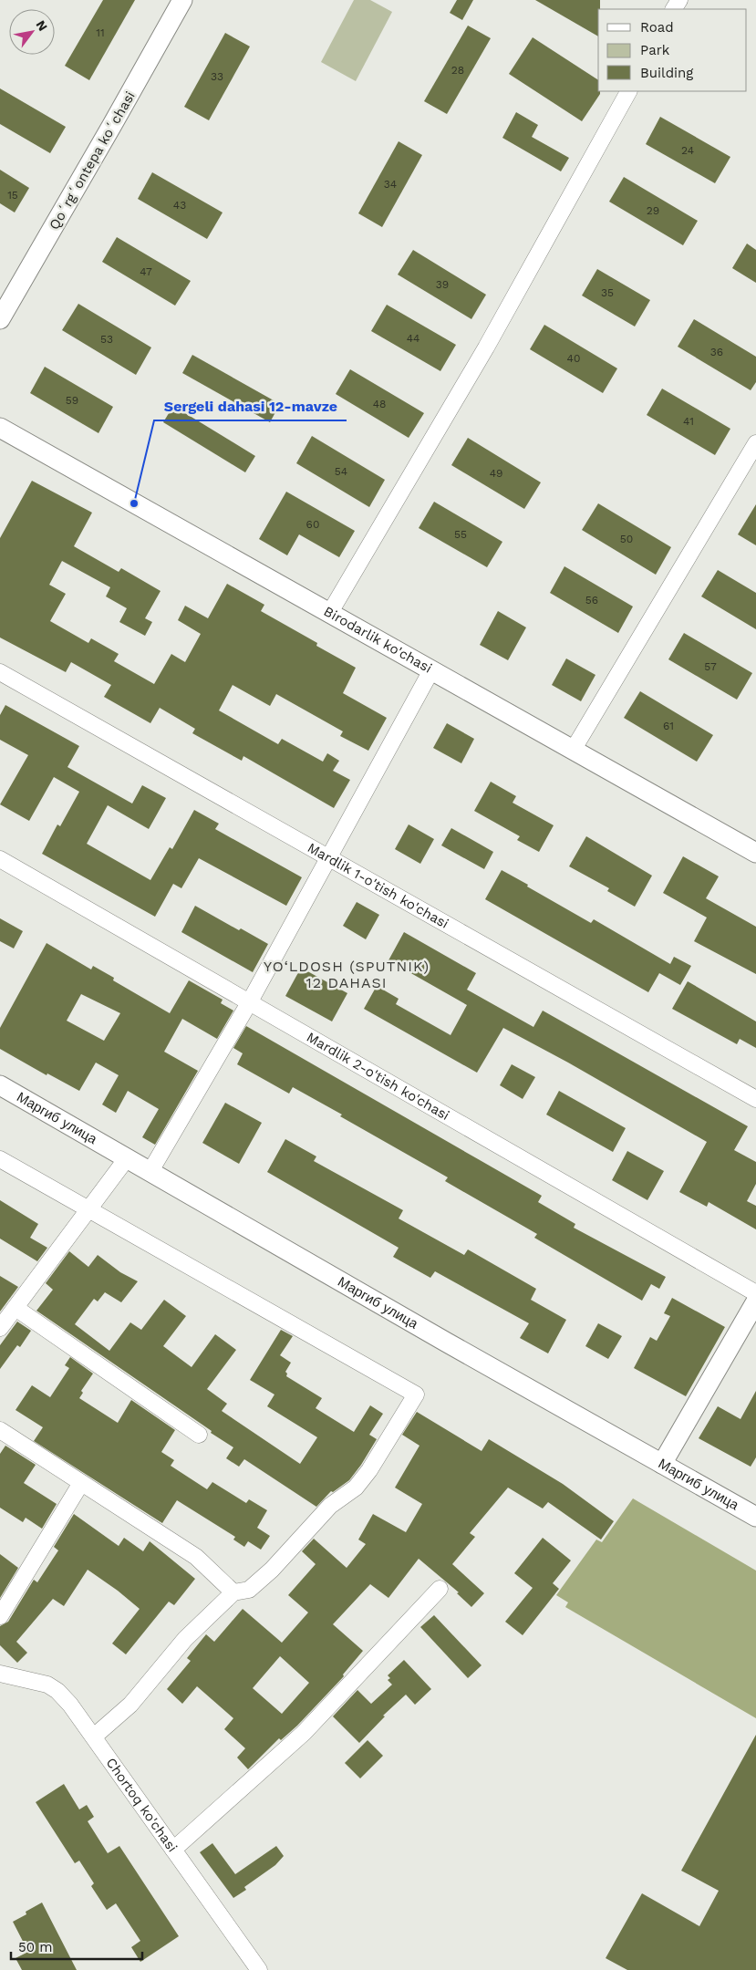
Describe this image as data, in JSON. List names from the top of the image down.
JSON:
{
  "streets": {
    "street": [
      "Qoʻrgʻontepa koʻchasi",
      "Birodarlik ko'chasi",
      "Mardlik 1-o'tish ko'chasi",
      "Mardlik 2-o'tish ko'chasi",
      "Маргиб улица",
      "Chortoq ko'chasi"
    ]
  },
  "districts": ["YO‘LDOSH (SPUTNIK) 12 DAHASI"],
  "places": ["Sergeli dahasi 12-mavze"],
  "house_numbers": [
    "11",
    "28",
    "33",
    "24",
    "34",
    "15",
    "43",
    "29",
    "47",
    "39",
    "35",
    "44",
    "53",
    "36",
    "40",
    "59",
    "48",
    "41",
    "54",
    "49",
    "60",
    "55",
    "50",
    "56",
    "57",
    "61"
  ],
  "legend": ["Road", "Park", "Building"],
  "scale_bar": "50 m",
  "north": "top right"
}
